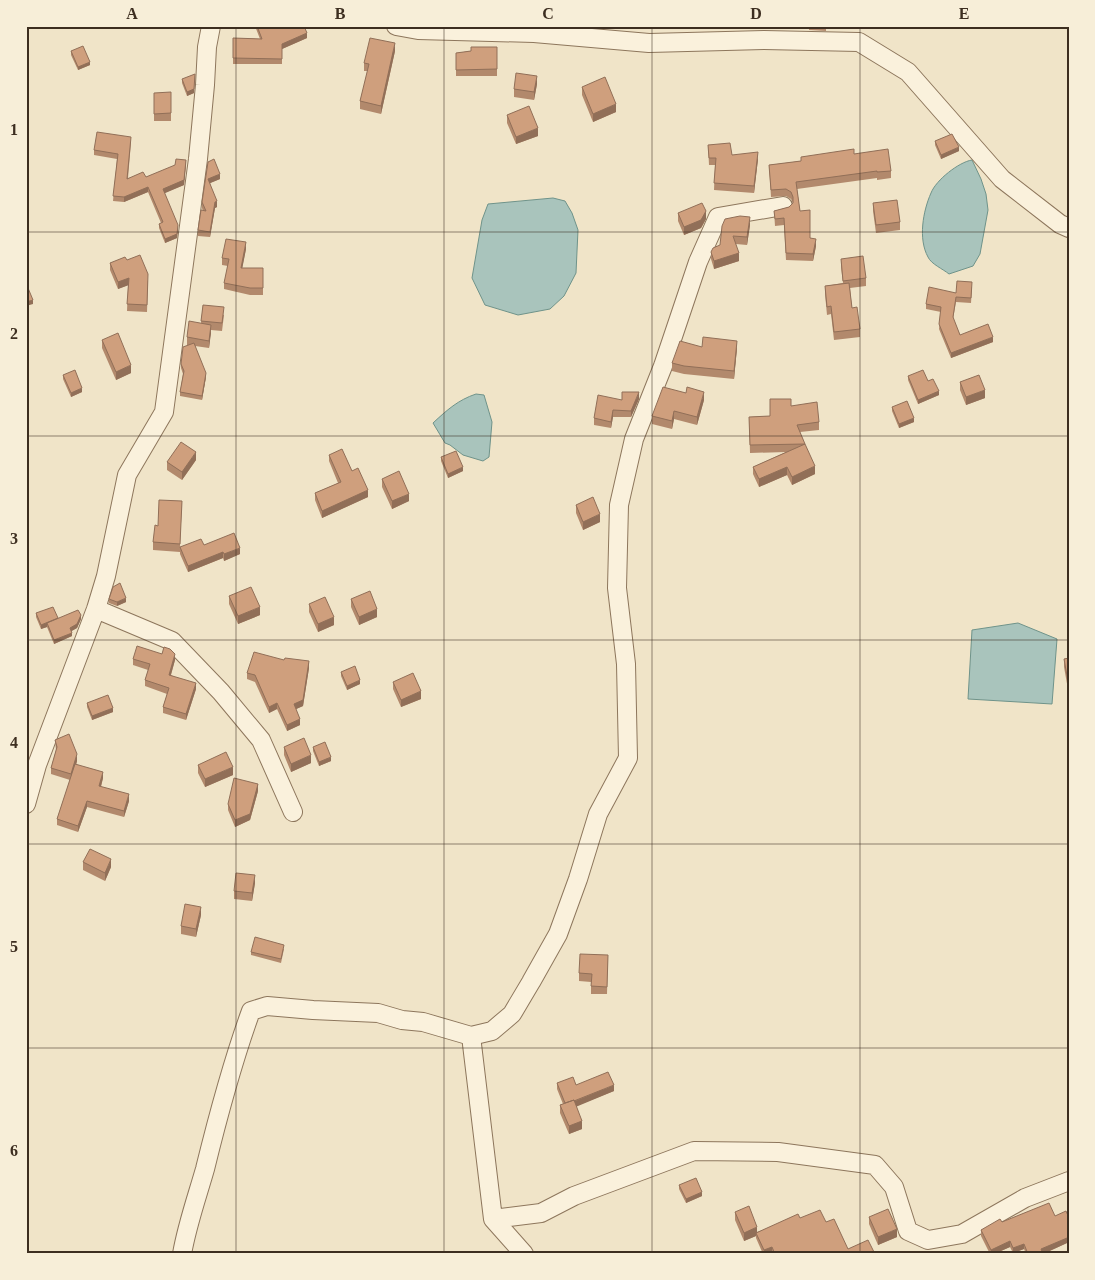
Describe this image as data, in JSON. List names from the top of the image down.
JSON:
{
  "grid": {
    "columns": [
      "A",
      "B",
      "C",
      "D",
      "E"
    ],
    "rows": [
      "1",
      "2",
      "3",
      "4",
      "5",
      "6"
    ]
  }
}
